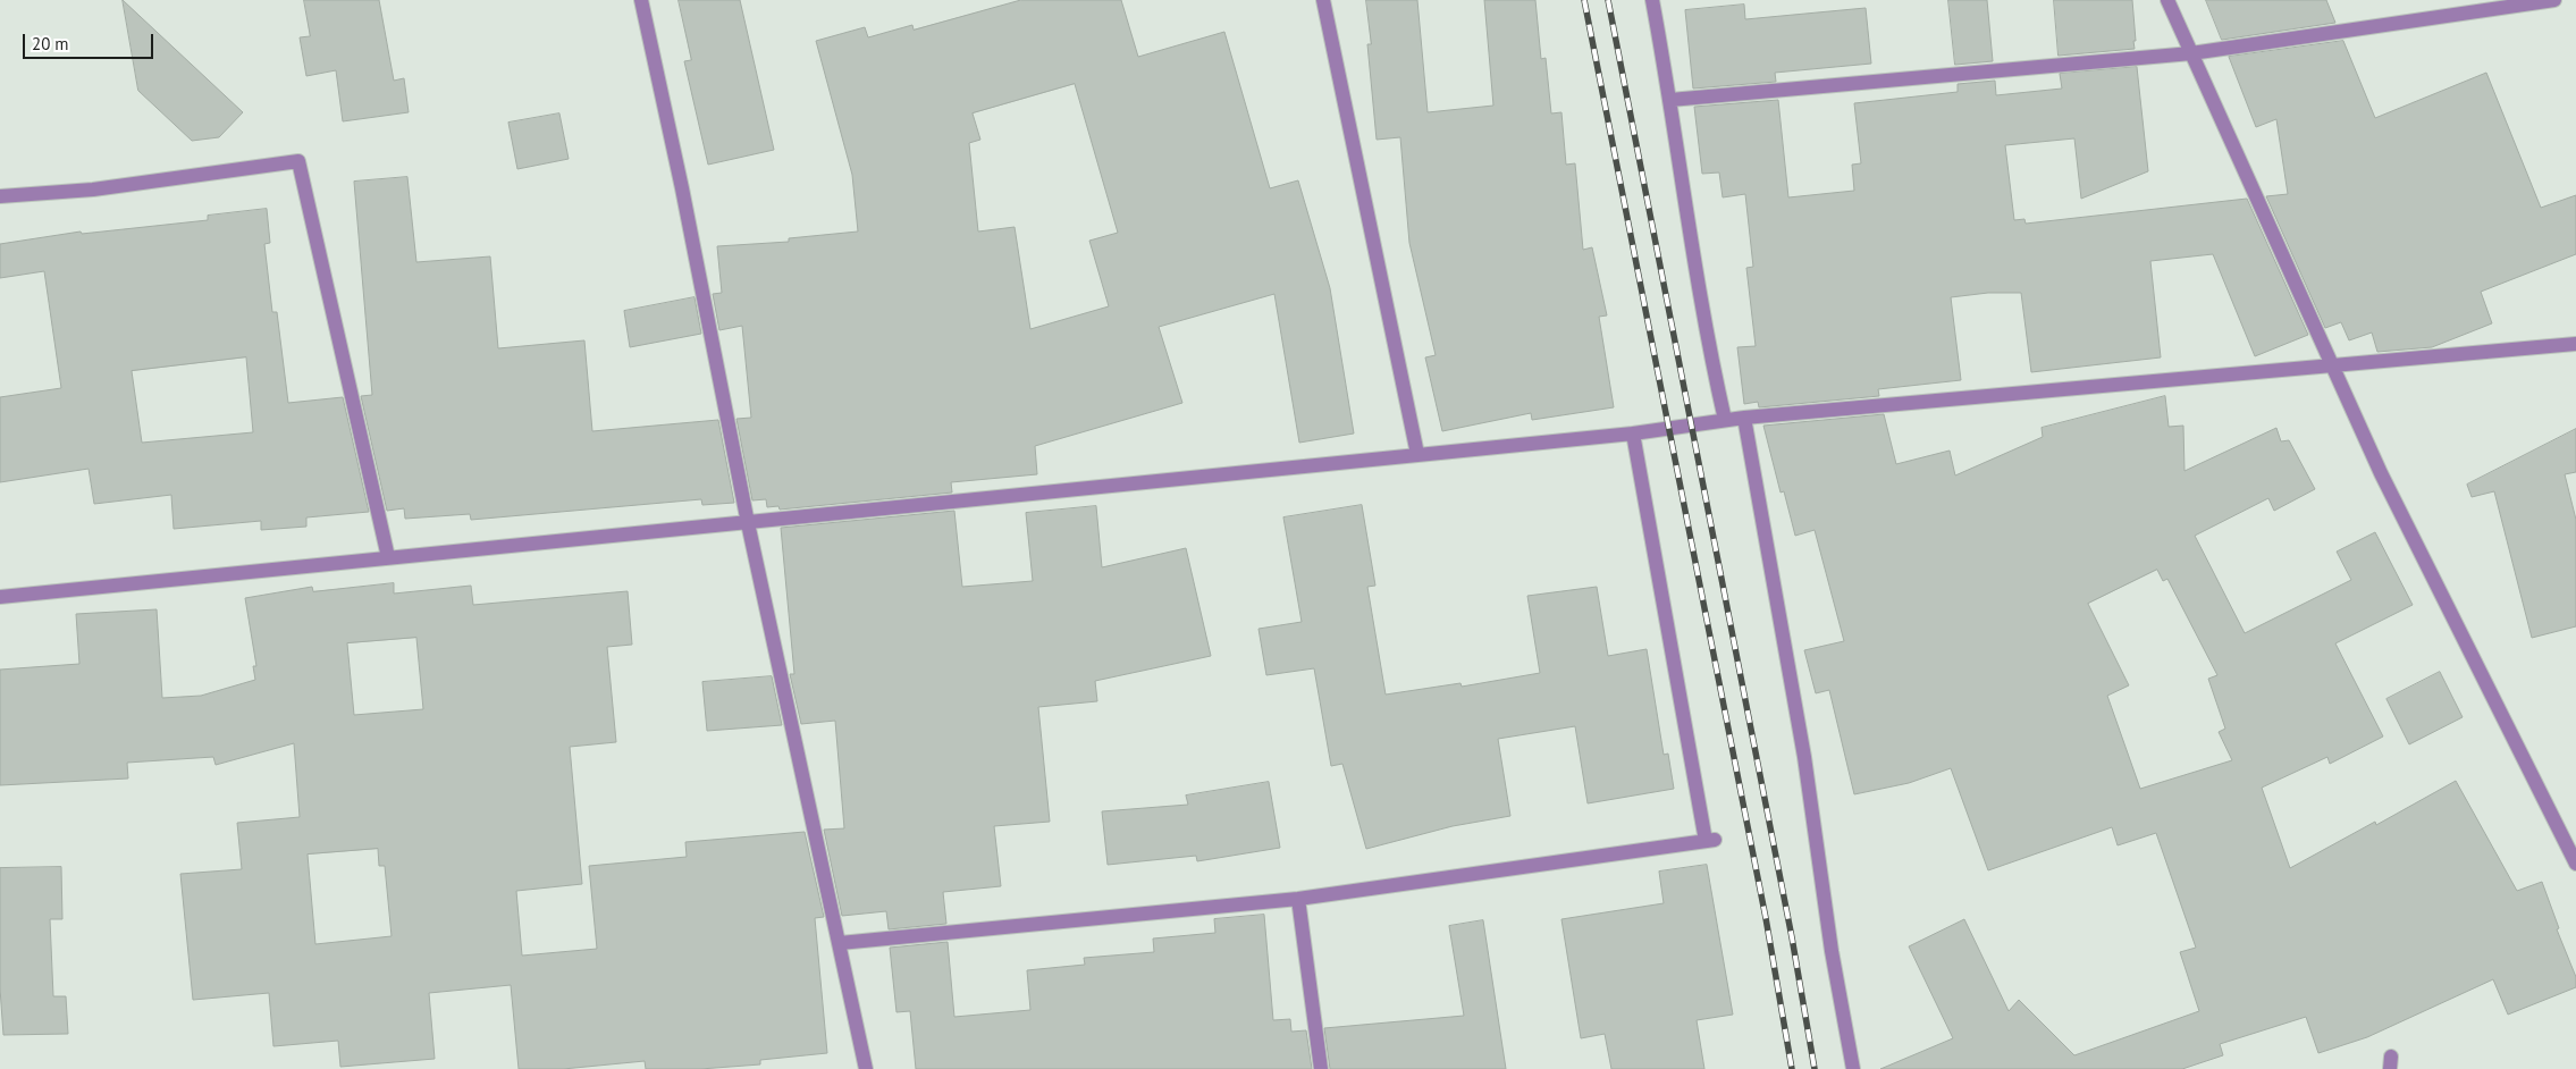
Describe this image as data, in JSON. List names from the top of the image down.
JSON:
{
  "scale_bar": "20 m"
}
